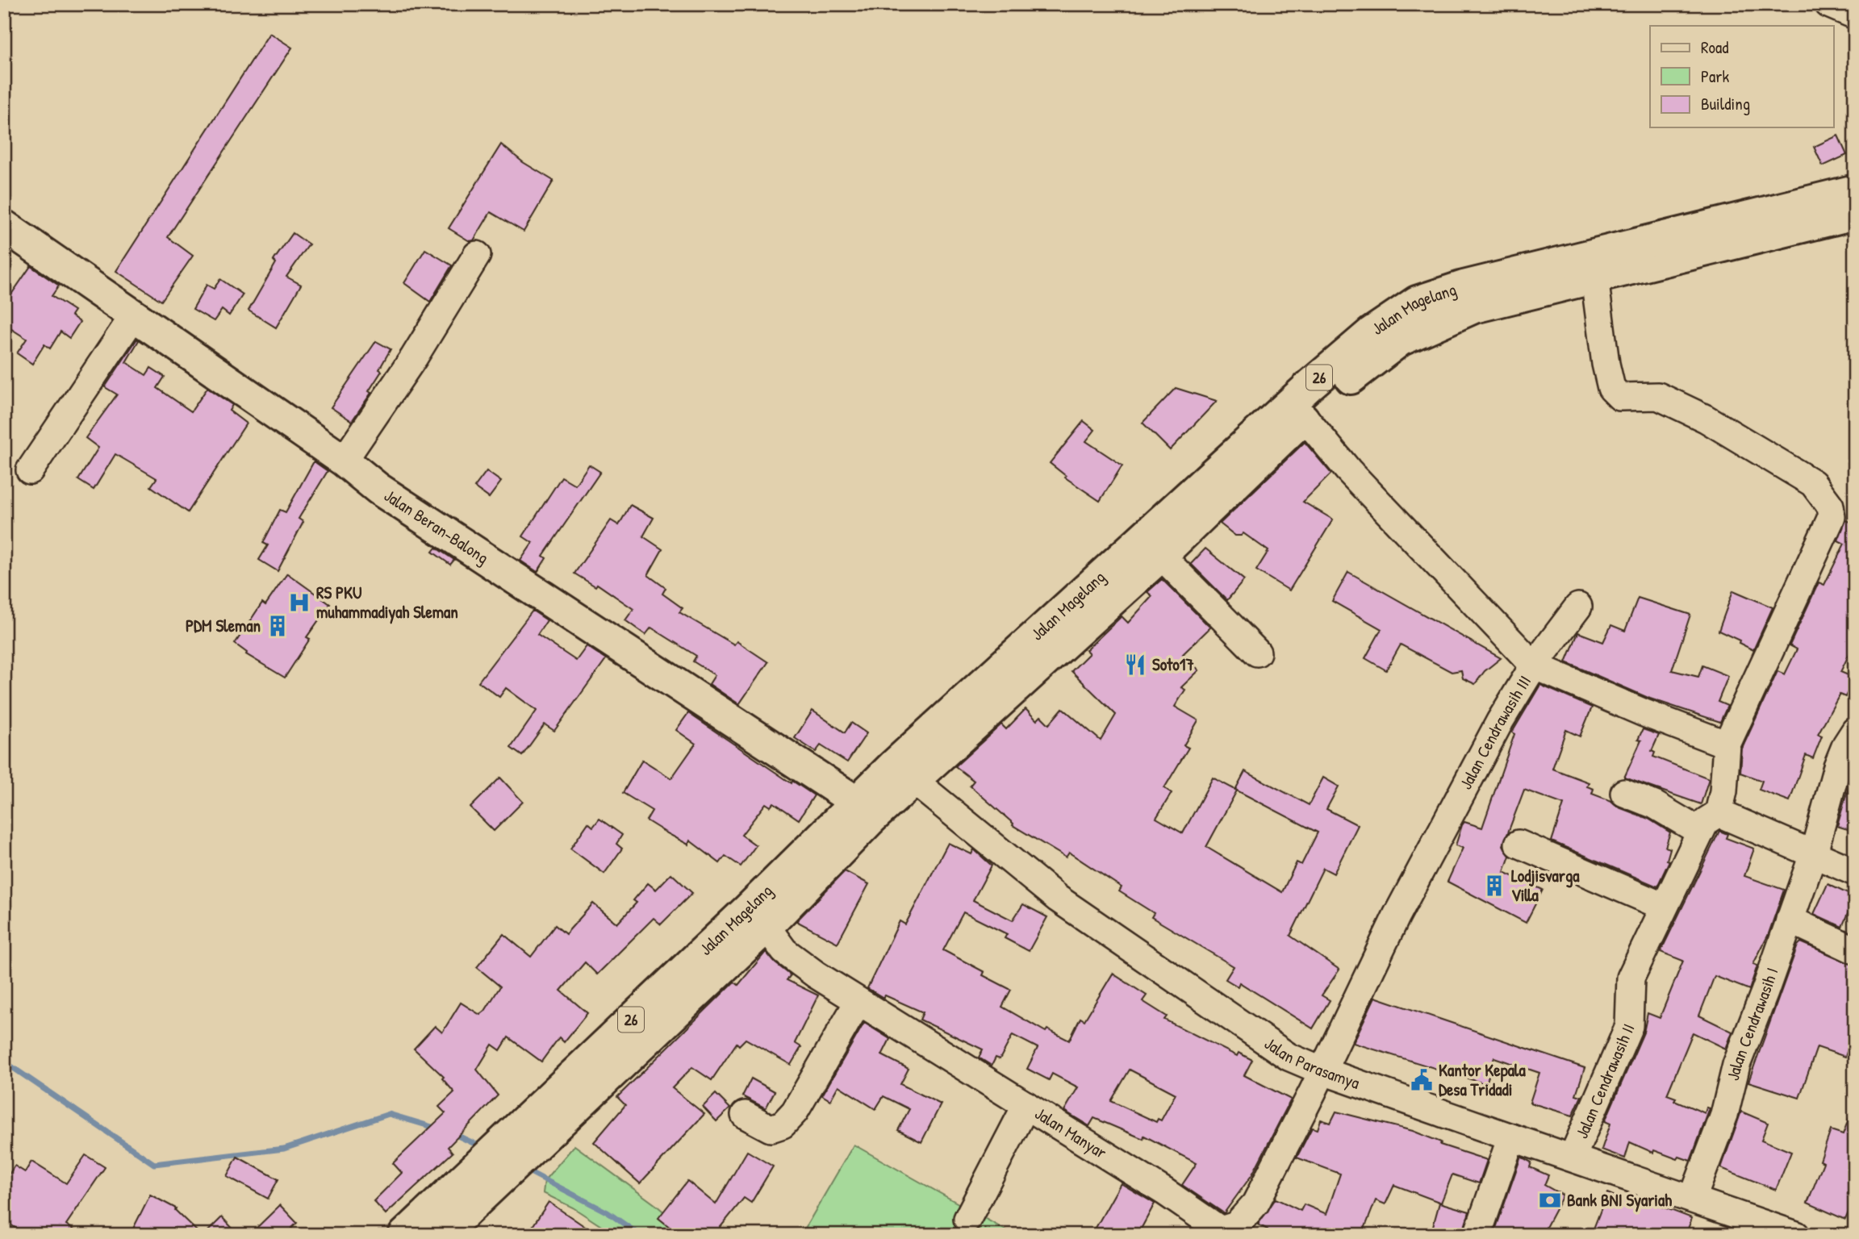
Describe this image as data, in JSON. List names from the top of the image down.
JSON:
{
  "streets": {
    "main road": ["Jalan Magelang", "26", "Jalan Beran-Balong"],
    "street": [
      "Jalan Cendrawasih III",
      "Jalan Cendrawasih I",
      "Jalan Parasamya",
      "Jalan Cendrawasih II",
      "Jalan Manyar"
    ]
  },
  "crossings": [
    ["Jalan Magelang", "Jalan Beran-Balong"],
    ["Jalan Magelang", "Jalan Cendrawasih III"],
    ["Jalan Magelang", "Jalan Parasamya"],
    ["Jalan Magelang", "Jalan Manyar"],
    ["Jalan Cendrawasih III", "Jalan Parasamya"],
    ["Jalan Cendrawasih III", "Jalan Manyar"],
    ["Jalan Cendrawasih I", "Jalan Parasamya"],
    ["Jalan Parasamya", "Jalan Cendrawasih II"],
    ["Jalan Parasamya", "Jalan Manyar"]
  ],
  "places": {
    "hospital": ["RS PKU muhammadiyah Sleman"],
    "building": ["PDM Sleman", "Lodjisvarga Villa"],
    "restaurant": ["Soto17"],
    "public building": ["Kantor Kepala Desa Tridadi"],
    "bank": ["Bank BNI Syariah"]
  },
  "legend": ["Road", "Park", "Building"]
}
